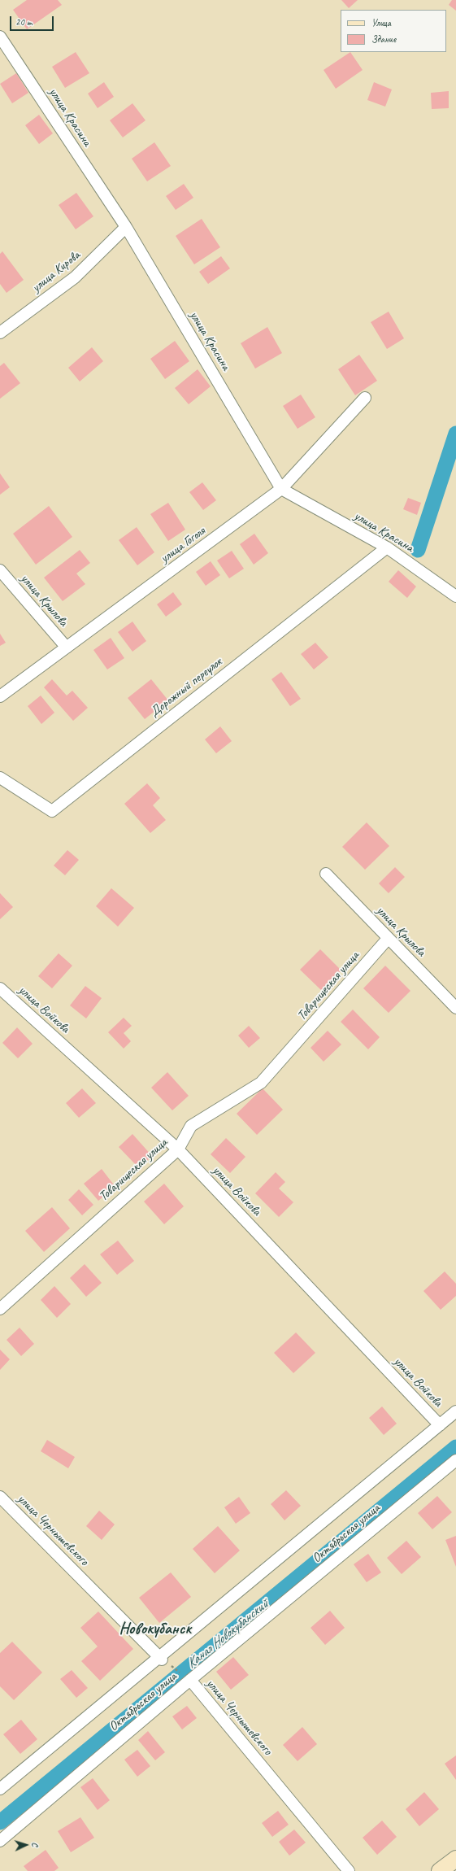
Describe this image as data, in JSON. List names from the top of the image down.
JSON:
{
  "streets": {
    "street": [
      "улица Красина",
      "улица Кирова",
      "улица Гоголя",
      "улица Крылова",
      "Дорожный переулок",
      "Товарищеская улица",
      "улица Войкова",
      "улица Чернышевского",
      "Октябрьская улица"
    ]
  },
  "crossings": [
    ["улица Красина", "улица Кирова"],
    ["улица Красина", "улица Гоголя"],
    ["улица Красина", "Дорожный переулок"],
    ["улица Гоголя", "улица Крылова"],
    ["улица Крылова", "Товарищеская улица"],
    ["Товарищеская улица", "улица Войкова"],
    ["улица Войкова", "Октябрьская улица"],
    ["улица Чернышевского", "Октябрьская улица"]
  ],
  "districts": ["Новокубанск"],
  "water": ["Канал Новокубанский"],
  "legend": ["Улица", "Здание"],
  "scale_bar": "20 m",
  "north": "right"
}
